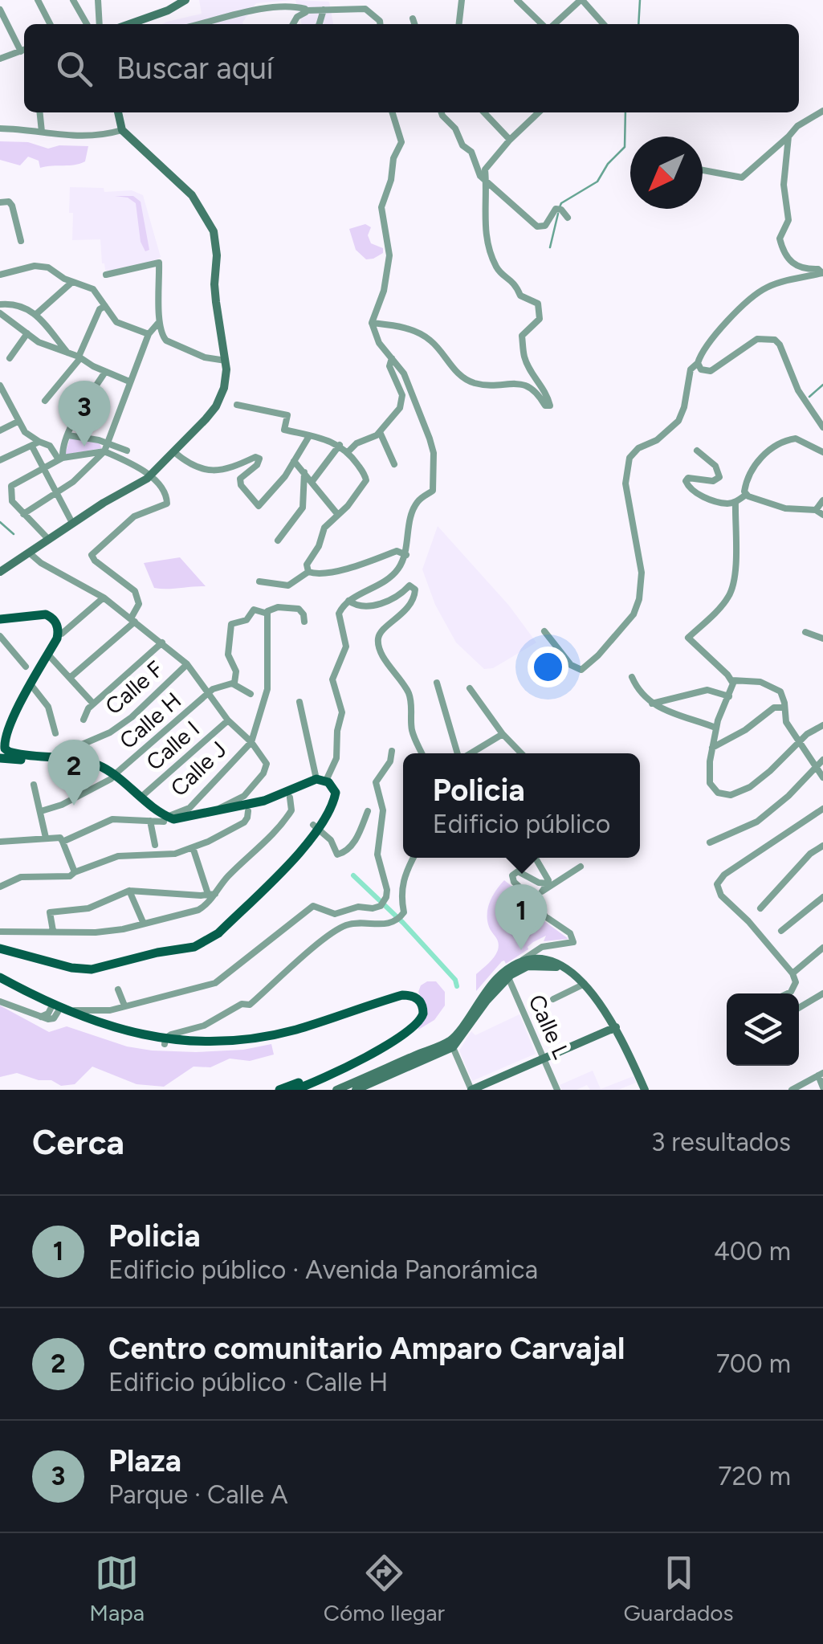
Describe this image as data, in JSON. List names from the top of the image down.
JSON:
{
  "streets": {
    "street": [
      "Calle F",
      "Calle H",
      "Calle I",
      "Calle J",
      "Calle L"
    ]
  },
  "north": "bottom left",
  "page": {
    "search": "Buscar aquí",
    "pins": ["3", "2", "1"],
    "popup": ["Policia", "Edificio público"],
    "heading": ["Cerca", "3 resultados"],
    "list": [
      {
        "mark": "1",
        "name": "Policia",
        "note": "Edificio público · Avenida Panorámica",
        "value": "400 m"
      },
      {
        "mark": "2",
        "name": "Centro comunitario Amparo Carvajal",
        "note": "Edificio público · Calle H",
        "value": "700 m"
      },
      {
        "mark": "3",
        "name": "Plaza",
        "note": "Parque · Calle A",
        "value": "720 m"
      }
    ],
    "nav": ["Mapa", "Cómo llegar", "Guardados"]
  }
}
